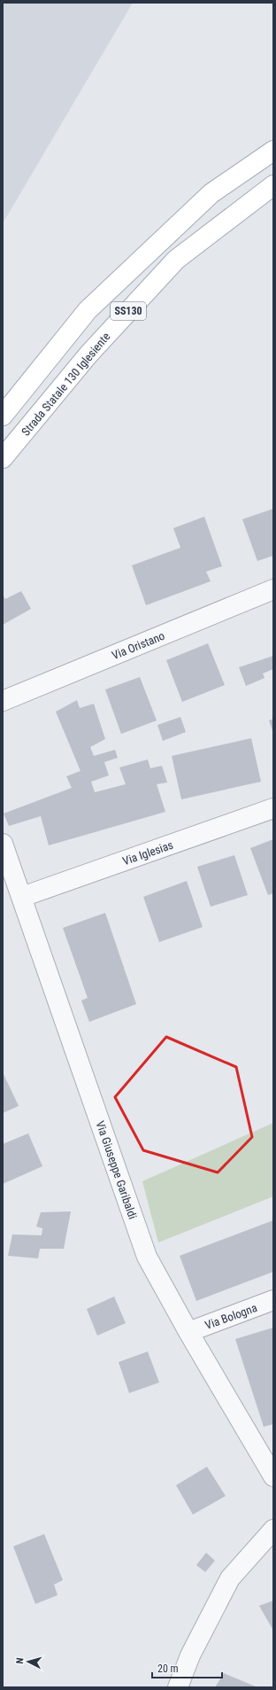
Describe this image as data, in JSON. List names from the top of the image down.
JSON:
{
  "streets": {
    "main road": ["SS130", "Strada Statale 130 Iglesiente"],
    "street": [
      "Via Oristano",
      "Via Iglesias",
      "Via Giuseppe Garibaldi",
      "Via Bologna"
    ]
  },
  "crossings": [
    ["Via Iglesias", "Via Giuseppe Garibaldi"],
    ["Via Giuseppe Garibaldi", "Via Bologna"]
  ],
  "scale_bar": "20 m",
  "north": "left"
}
